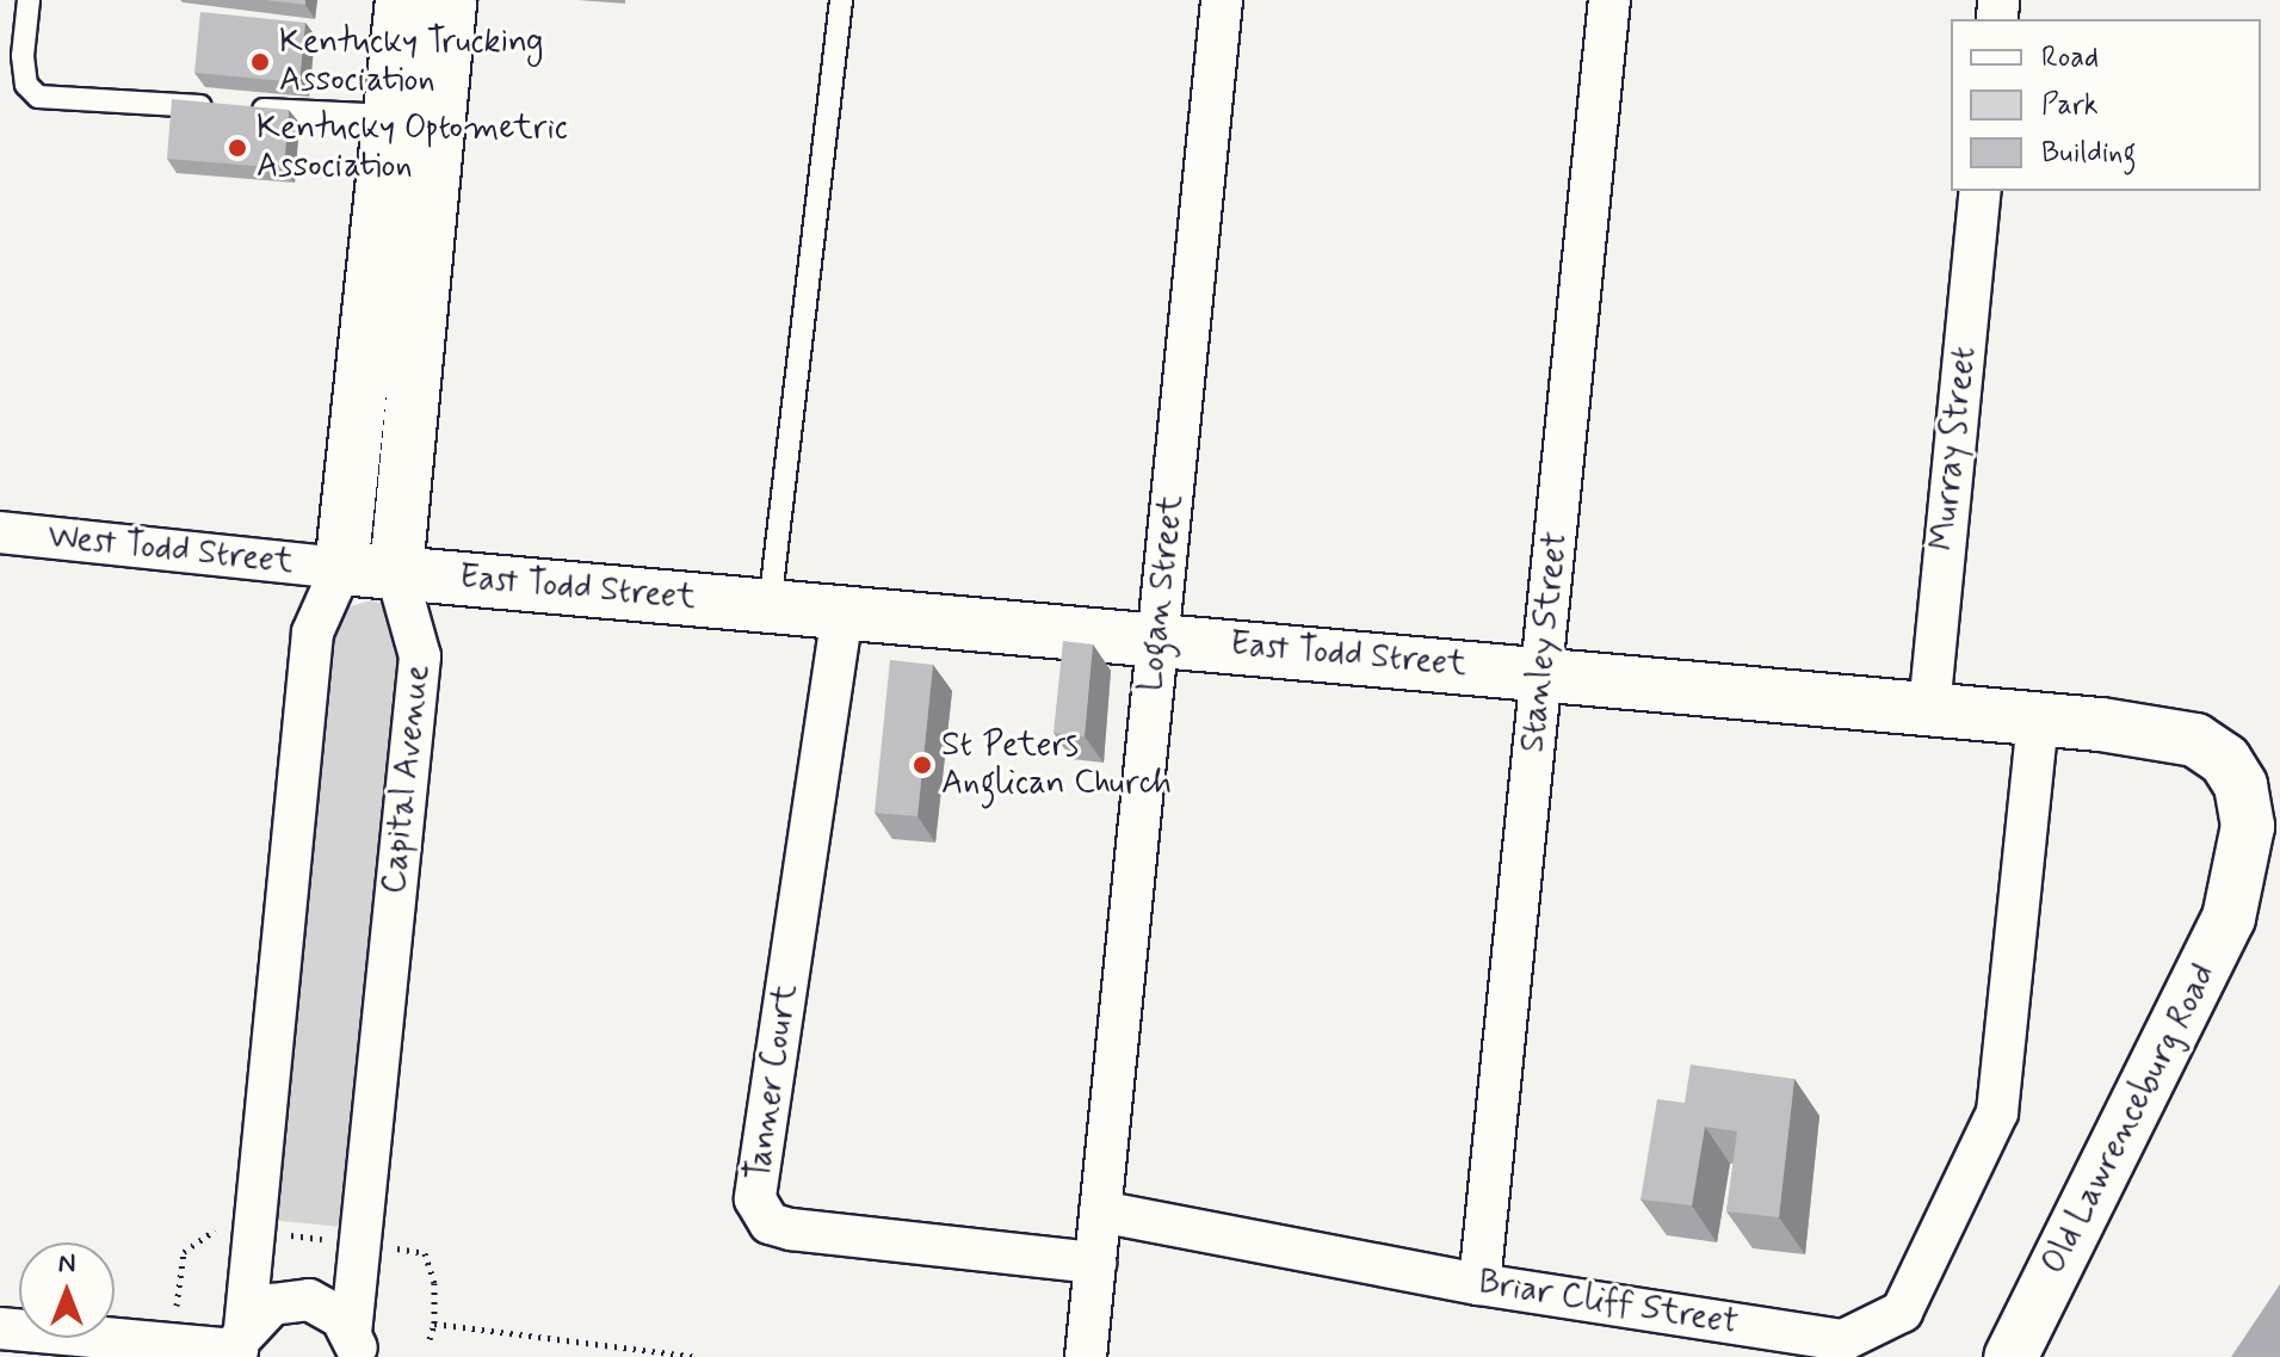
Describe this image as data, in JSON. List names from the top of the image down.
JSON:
{
  "streets": {
    "main road": ["East Todd Street", "Capital Avenue", "Old Lawrenceburg Road"],
    "street": [
      "Murray Street",
      "West Todd Street",
      "Logan Street",
      "Stanley Street",
      "Tanner Court",
      "Briar Cliff Street"
    ]
  },
  "crossings": [
    ["Murray Street", "East Todd Street"],
    ["West Todd Street", "East Todd Street"],
    ["West Todd Street", "Capital Avenue"],
    ["East Todd Street", "Logan Street"],
    ["East Todd Street", "Stanley Street"],
    ["East Todd Street", "Capital Avenue"],
    ["East Todd Street", "Tanner Court"],
    ["East Todd Street", "Old Lawrenceburg Road"],
    ["East Todd Street", "Briar Cliff Street"],
    ["Logan Street", "Tanner Court"],
    ["Logan Street", "Briar Cliff Street"],
    ["Stanley Street", "Briar Cliff Street"]
  ],
  "places": ["Kentucky Trucking Association", "Kentucky Optometric Association", "St Peters Anglican Church"],
  "legend": ["Road", "Park", "Building"],
  "north": "top"
}
